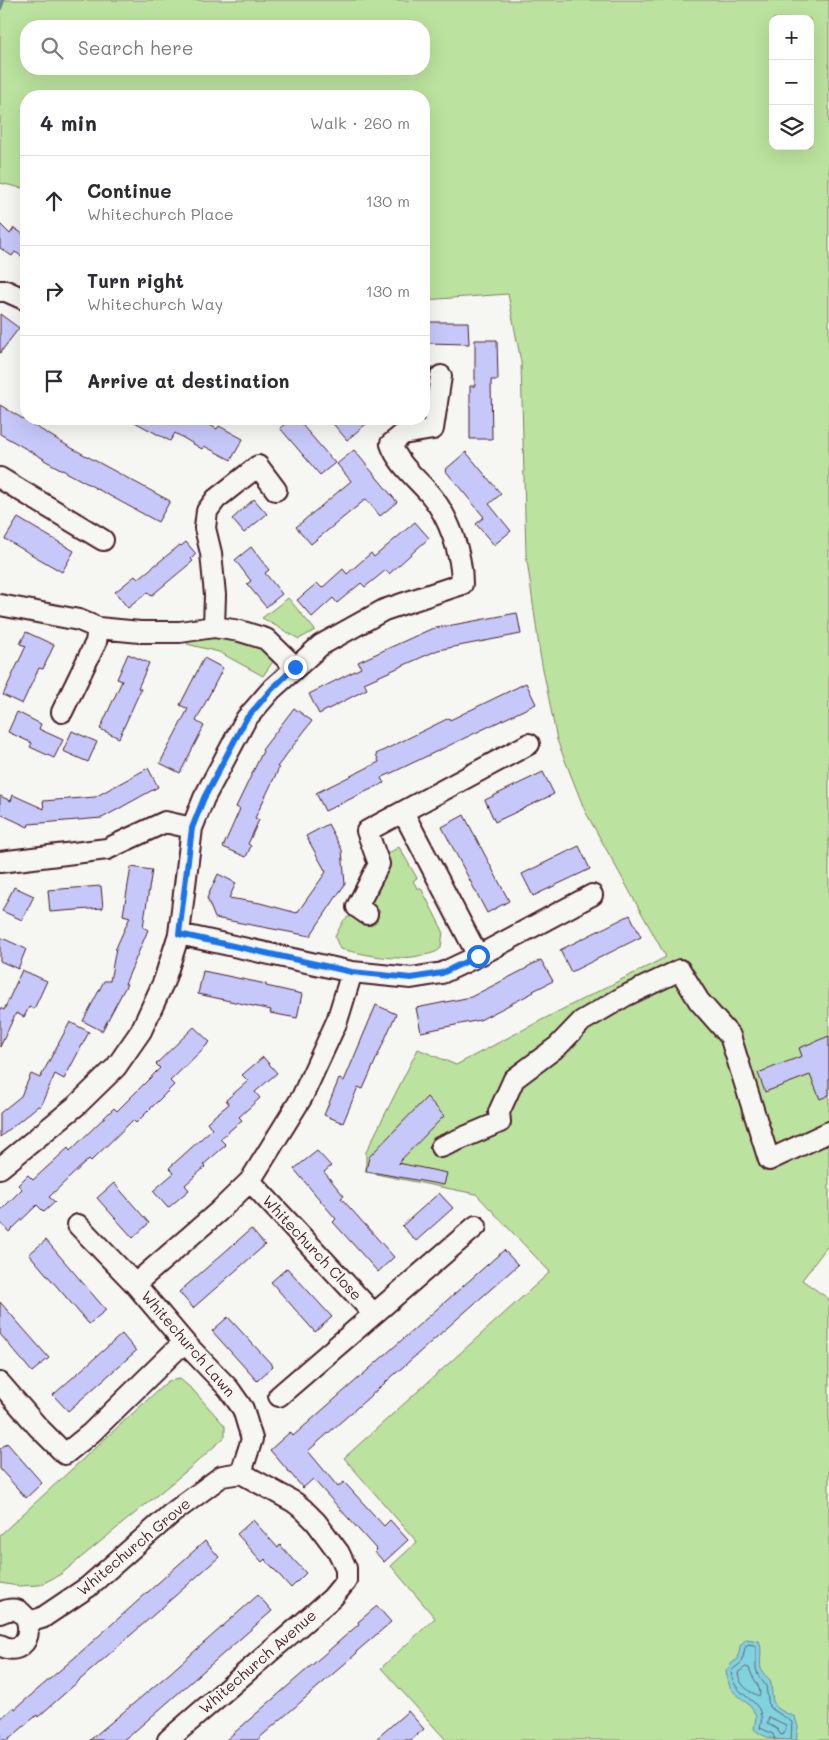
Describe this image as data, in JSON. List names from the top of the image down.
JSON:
{
  "streets": {
    "street": [
      "Whitechurch Close",
      "Whitechurch Lawn",
      "Whitechurch Grove",
      "Whitechurch Avenue"
    ]
  },
  "crossings": [
    ["Whitechurch Lawn", "Whitechurch Grove"],
    ["Whitechurch Lawn", "Whitechurch Avenue"],
    ["Whitechurch Grove", "Whitechurch Avenue"]
  ],
  "page": {
    "map_buttons": ["+", "−"],
    "search": "Search here",
    "heading": ["4 min", "Walk · 260 m"],
    "list": [
      ["Continue", "Whitechurch Place", "130 m"],
      ["Turn right", "Whitechurch Way", "130 m"],
      "Arrive at destination"
    ]
  }
}
